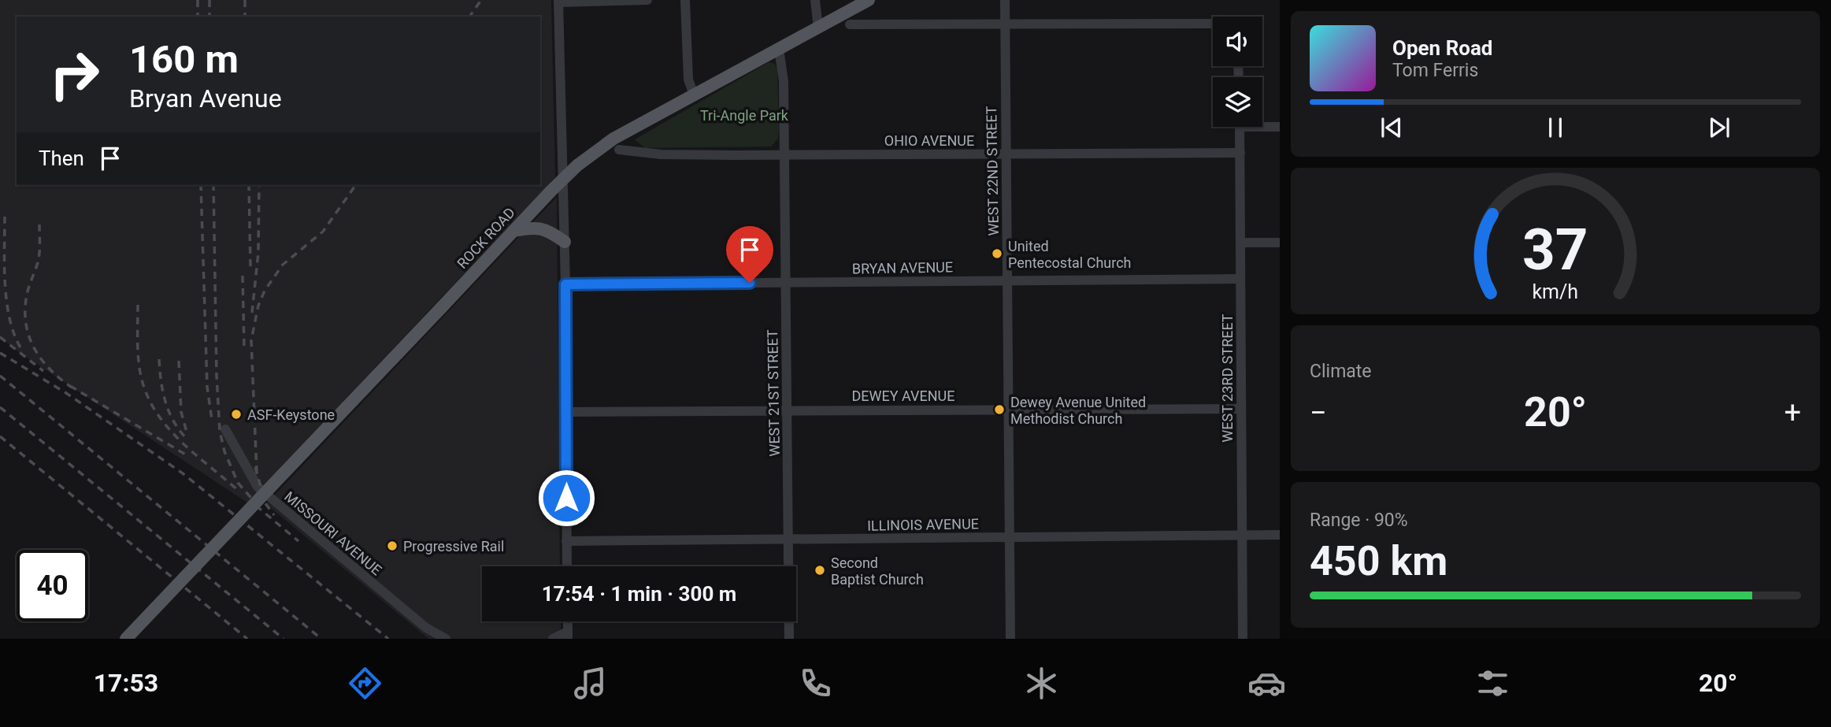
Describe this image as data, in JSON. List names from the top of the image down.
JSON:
{
  "streets": {
    "main road": ["ROCK ROAD"],
    "street": [
      "OHIO AVENUE",
      "WEST 22ND STREET",
      "BRYAN AVENUE",
      "WEST 23RD STREET",
      "WEST 21ST STREET",
      "DEWEY AVENUE",
      "ILLINOIS AVENUE",
      "MISSOURI AVENUE"
    ]
  },
  "crossings": [
    ["OHIO AVENUE", "WEST 22ND STREET"],
    ["OHIO AVENUE", "WEST 23RD STREET"],
    ["OHIO AVENUE", "WEST 21ST STREET"],
    ["WEST 22ND STREET", "BRYAN AVENUE"],
    ["WEST 22ND STREET", "DEWEY AVENUE"],
    ["WEST 22ND STREET", "ILLINOIS AVENUE"],
    ["ROCK ROAD", "WEST 21ST STREET"],
    ["BRYAN AVENUE", "WEST 23RD STREET"],
    ["BRYAN AVENUE", "WEST 21ST STREET"],
    ["WEST 23RD STREET", "DEWEY AVENUE"],
    ["WEST 23RD STREET", "ILLINOIS AVENUE"],
    ["WEST 21ST STREET", "DEWEY AVENUE"],
    ["WEST 21ST STREET", "ILLINOIS AVENUE"]
  ],
  "parks": ["Tri-Angle Park"],
  "places": [
    "United Pentecostal Church",
    "Dewey Avenue United Methodist Church",
    "ASF-Keystone",
    "Progressive Rail",
    "Second Baptist Church"
  ],
  "page": {
    "turn": ["160 m", "Bryan Avenue"],
    "song": ["Open Road", "Tom Ferris"],
    "then": "Then",
    "tile": [
      "Climate",
      ["Range · 90%", "450 km"]
    ],
    "heat": ["−", "20°", "+"],
    "limit": "40",
    "trip": "17:54 · 1 min · 300 m",
    "tabs": ["17:53", "20°"],
    "gauge": ["37", "km/h"]
  }
}
